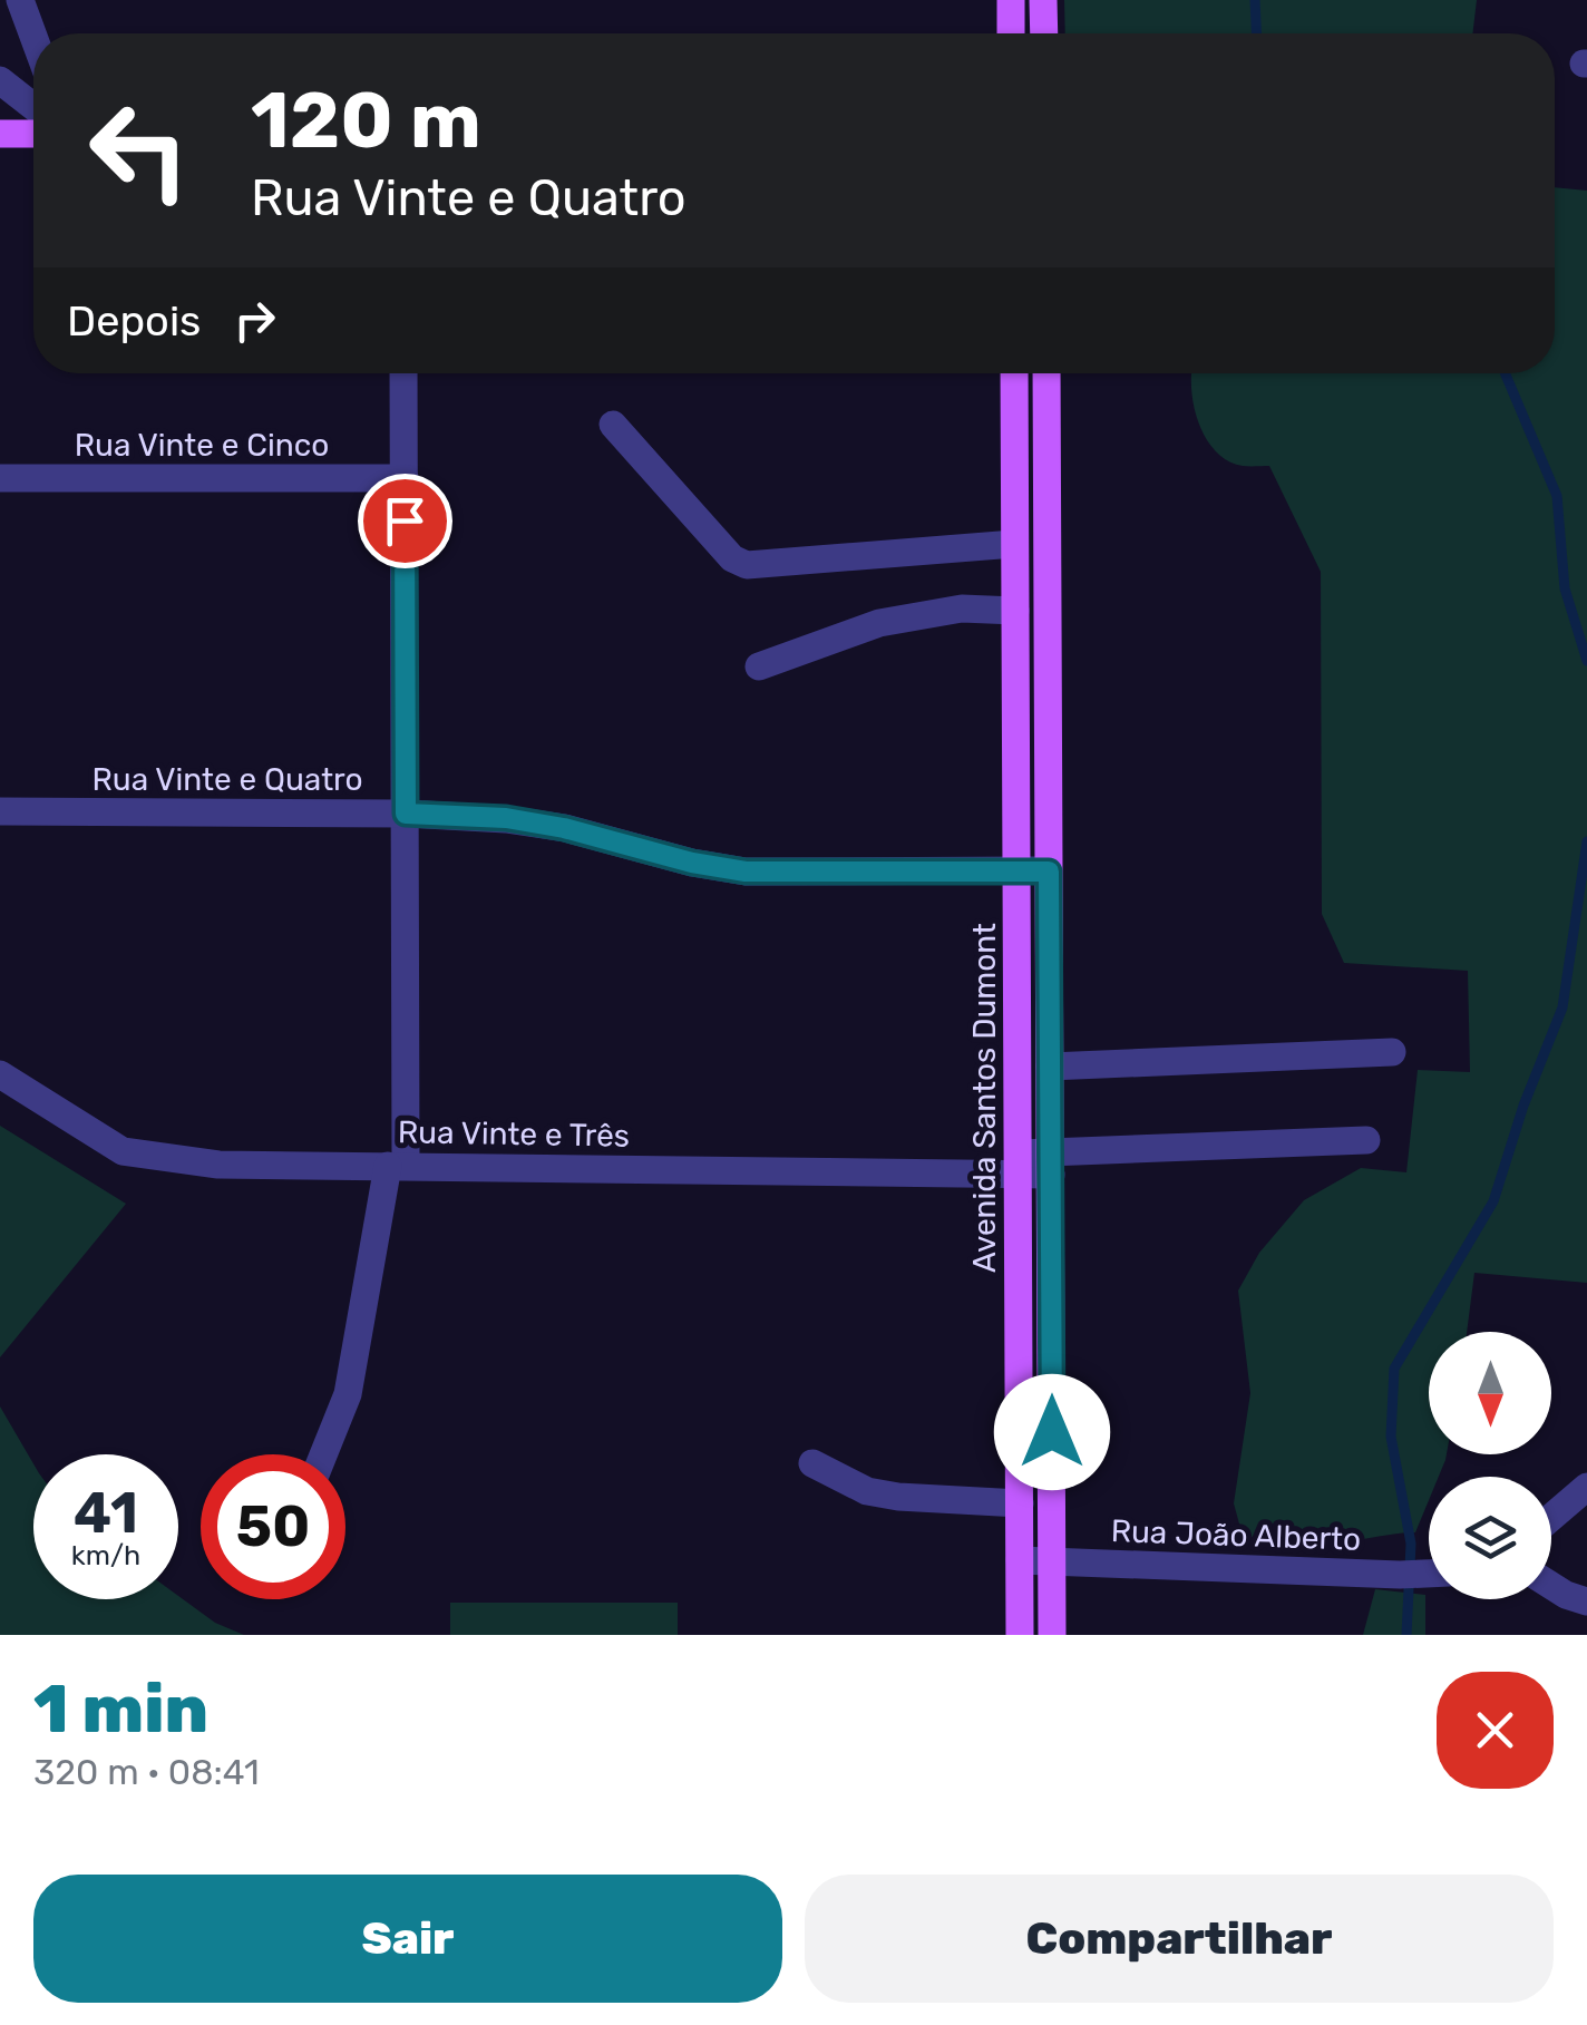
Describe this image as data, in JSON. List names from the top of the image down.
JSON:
{
  "streets": {
    "main road": ["Avenida Santos Dumont"],
    "street": [
      "Rua Vinte e Cinco",
      "Rua Vinte e Quatro",
      "Rua Vinte e Três",
      "Rua João Alberto"
    ]
  },
  "crossings": [
    ["Rua Vinte e Quatro", "Avenida Santos Dumont"],
    ["Avenida Santos Dumont", "Rua Vinte e Três"],
    ["Avenida Santos Dumont", "Rua João Alberto"]
  ],
  "north": "bottom",
  "page": {
    "turn": ["120 m", "Rua Vinte e Quatro"],
    "then": "Depois",
    "speed": "41 km/h",
    "limit": "50",
    "heading": ["1 min", "320 m · 08:41"],
    "buttons": ["Sair", "Compartilhar"]
  }
}
